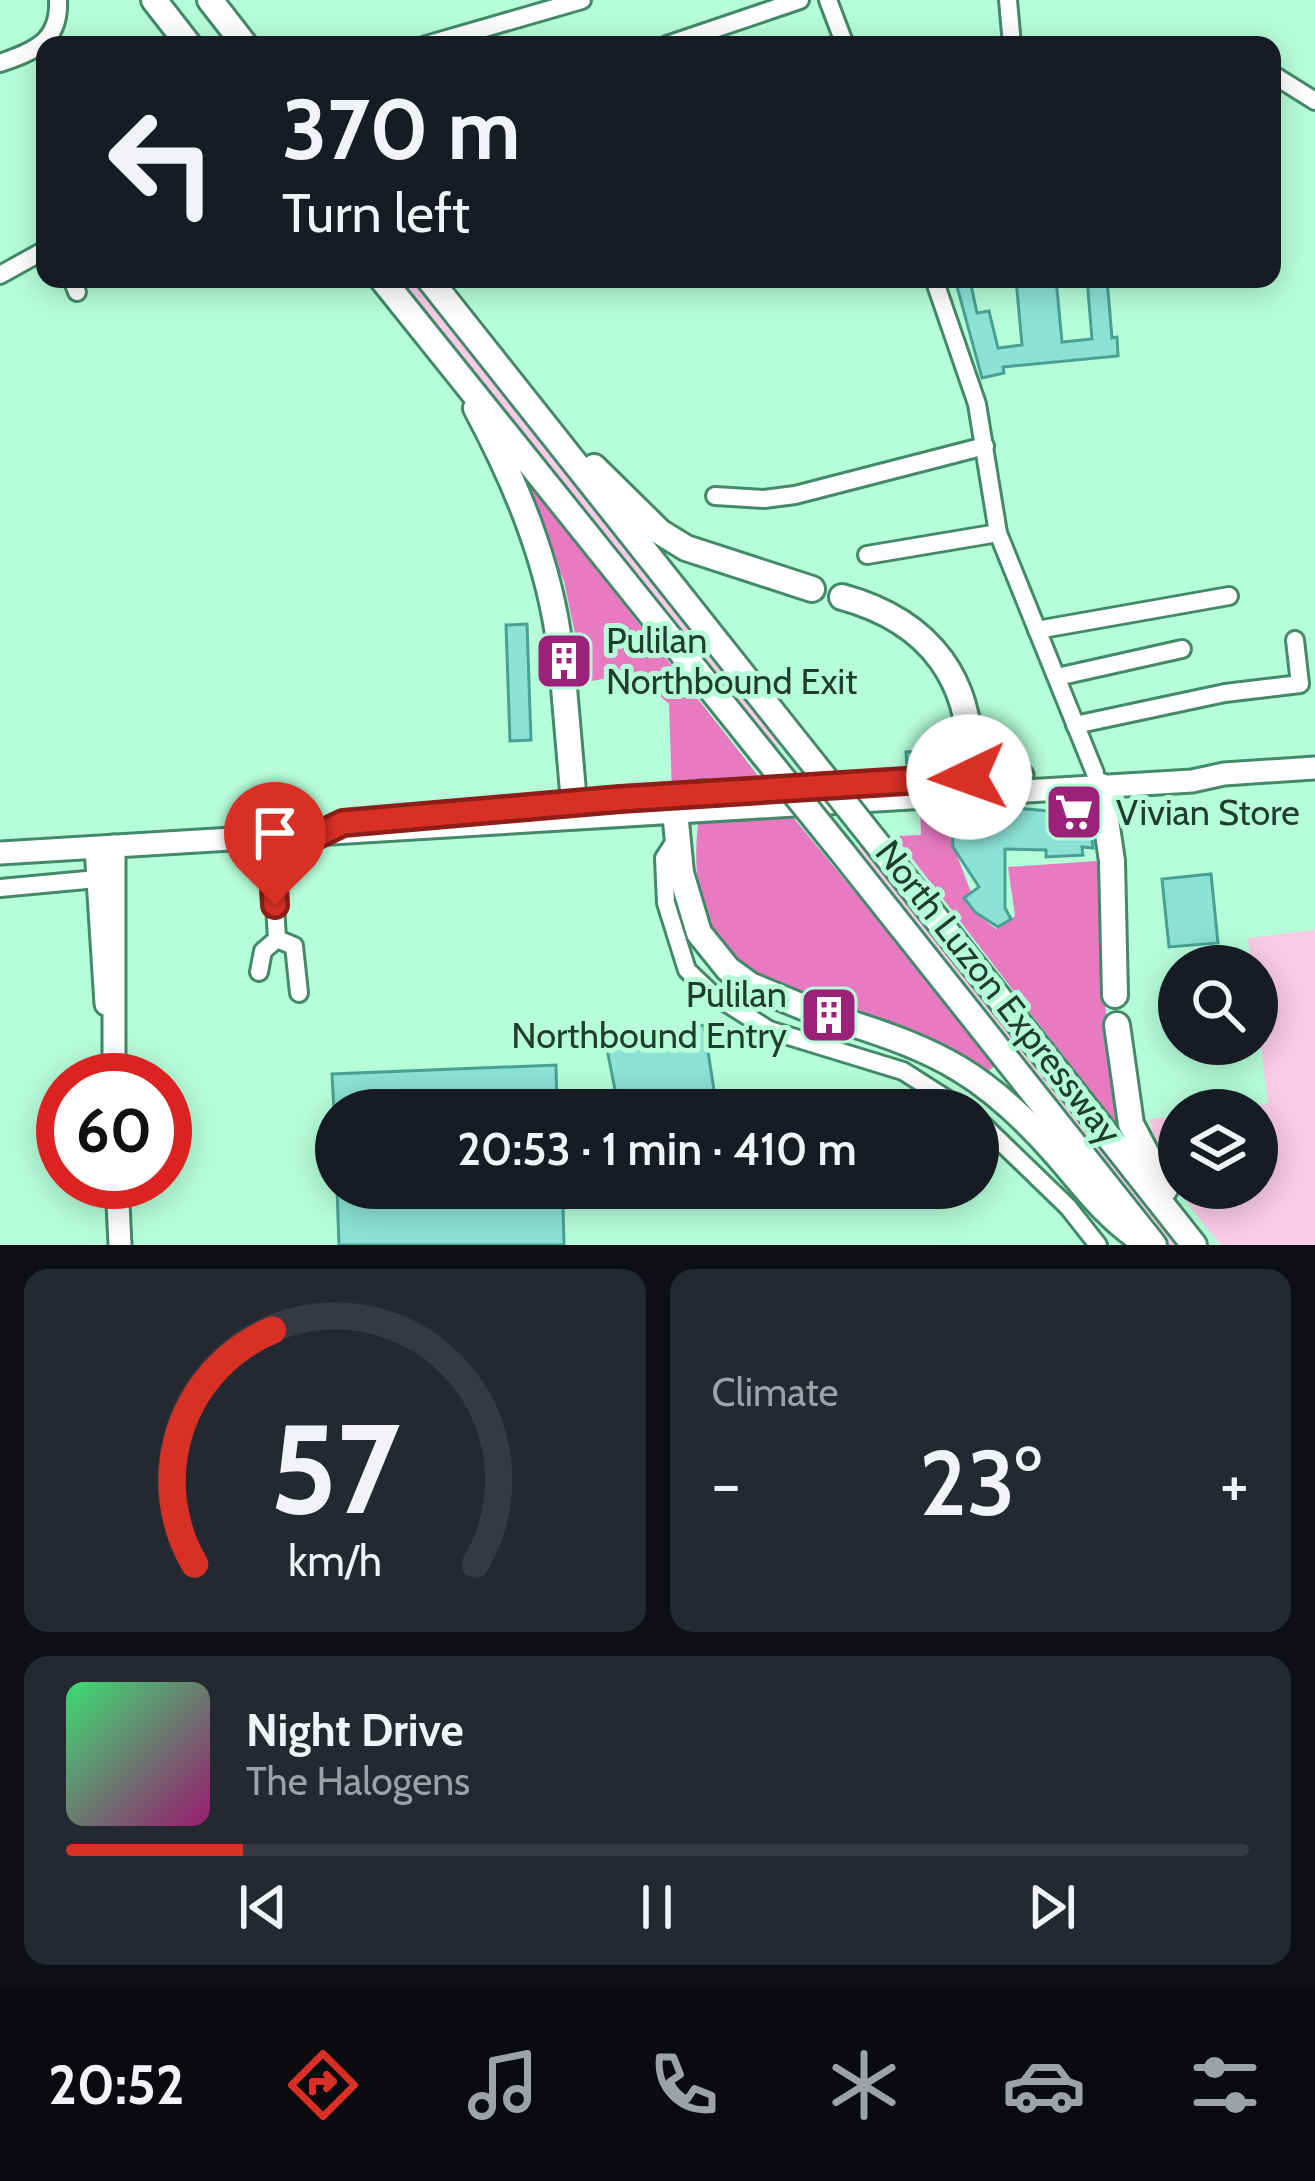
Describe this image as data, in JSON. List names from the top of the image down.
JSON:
{
  "streets": {
    "highway": ["North Luzon Expressway"]
  },
  "places": {
    "building": ["Pulilan Northbound Exit", "Pulilan Northbound Entry"],
    "supermarket": ["Vivian Store"]
  },
  "page": {
    "turn": ["370 m", "Turn left"],
    "limit": "60",
    "trip": "20:53 · 1 min · 410 m",
    "tile": "Climate",
    "heat": ["−", "23°", "+"],
    "song": ["Night Drive", "The Halogens"],
    "tabs": "20:52",
    "gauge": ["57", "km/h"]
  }
}
